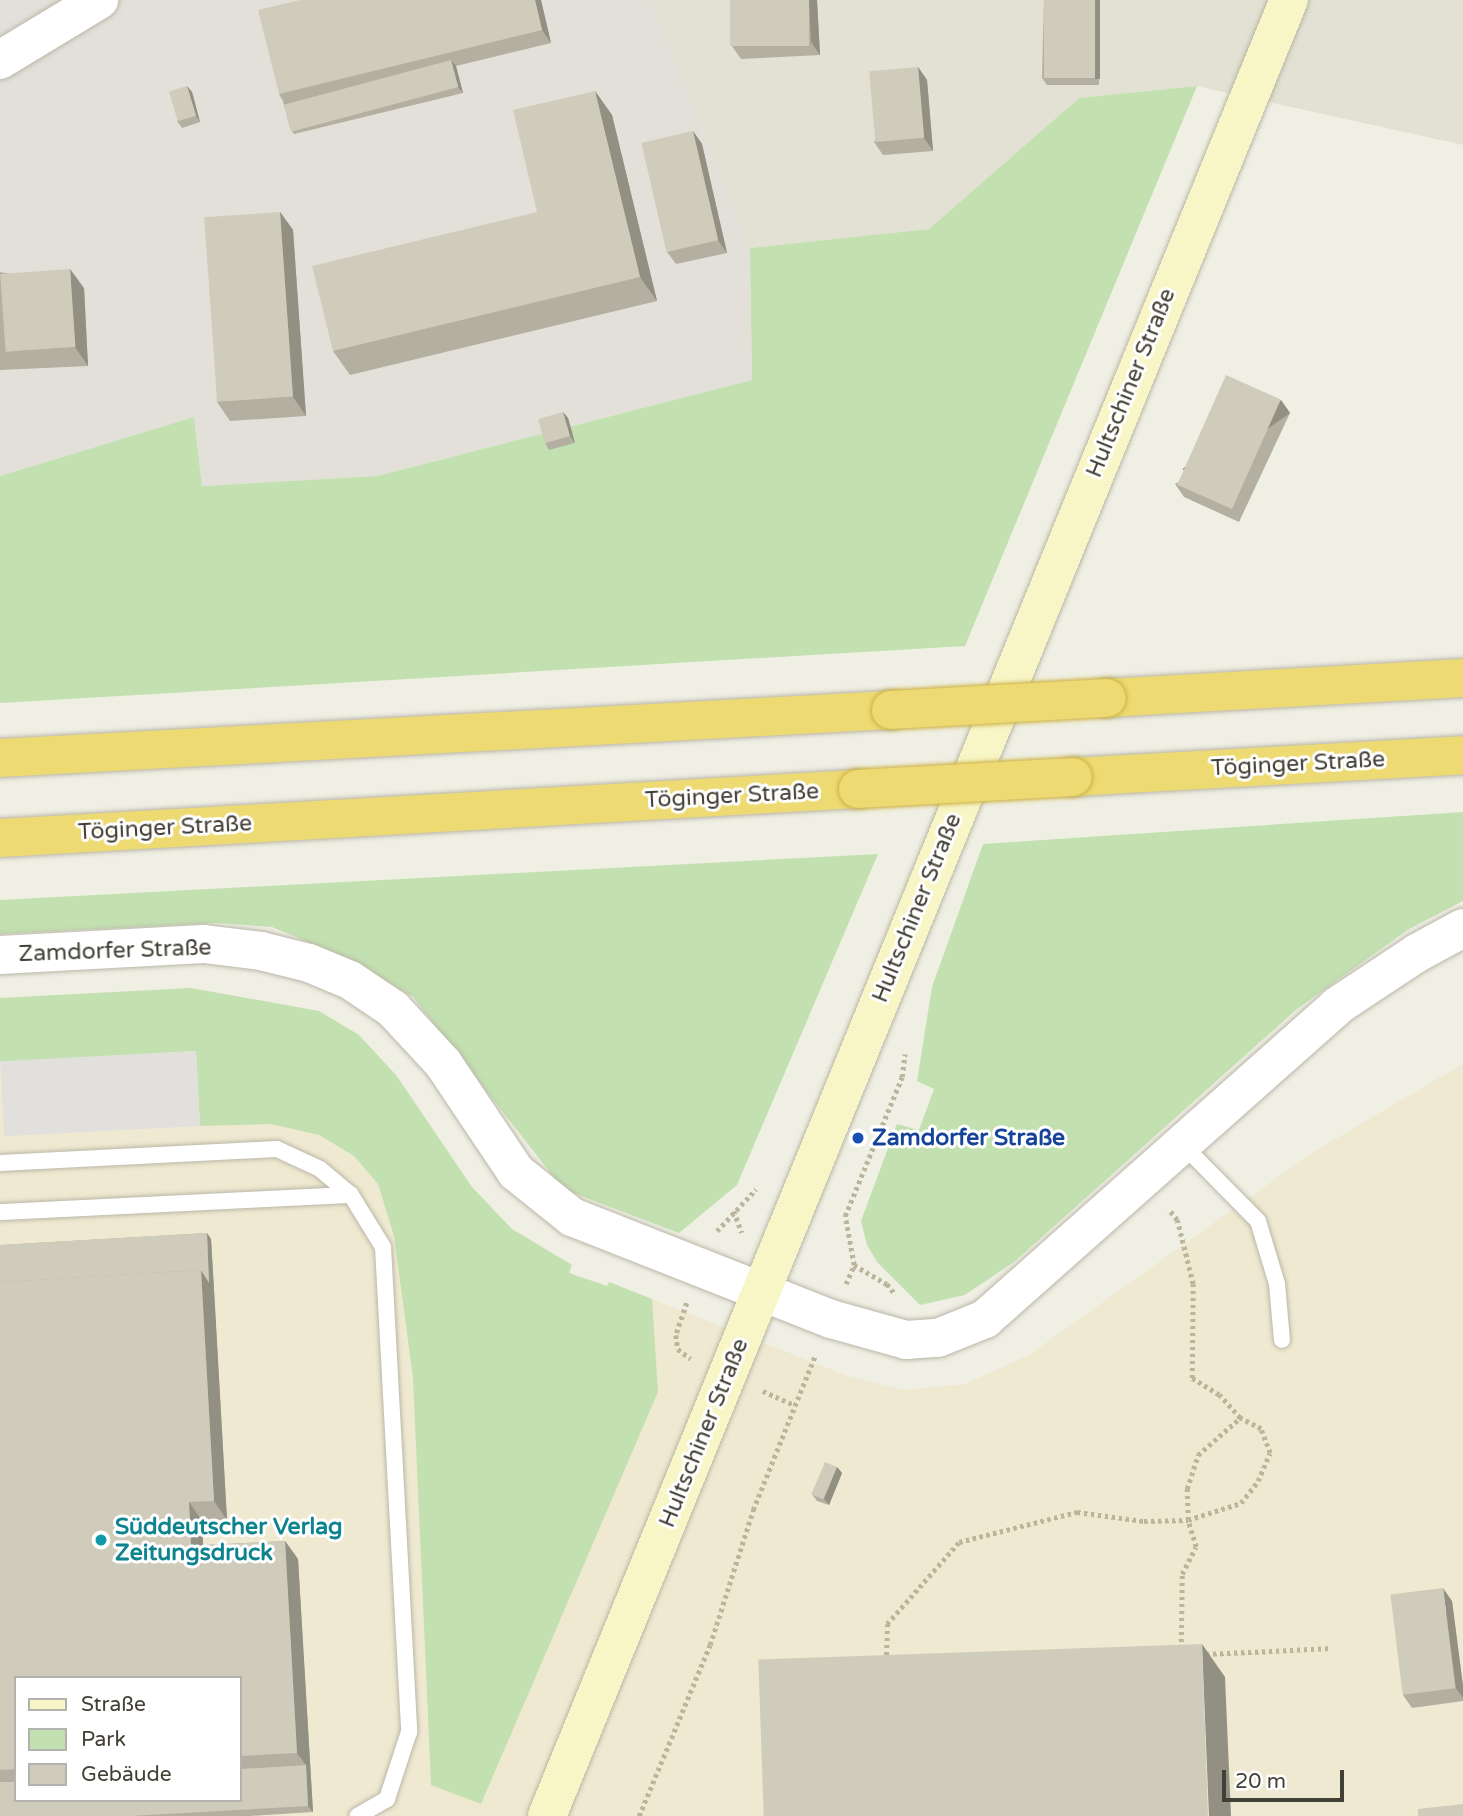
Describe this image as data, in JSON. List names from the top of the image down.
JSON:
{
  "streets": {
    "highway": ["Töginger Straße"],
    "main road": ["Hultschiner Straße"],
    "street": ["Zamdorfer Straße"]
  },
  "crossings": [
    ["Hultschiner Straße", "Zamdorfer Straße"]
  ],
  "places": ["Zamdorfer Straße", "Süddeutscher Verlag Zeitungsdruck"],
  "legend": ["Straße", "Park", "Gebäude"],
  "scale_bar": "20 m"
}
